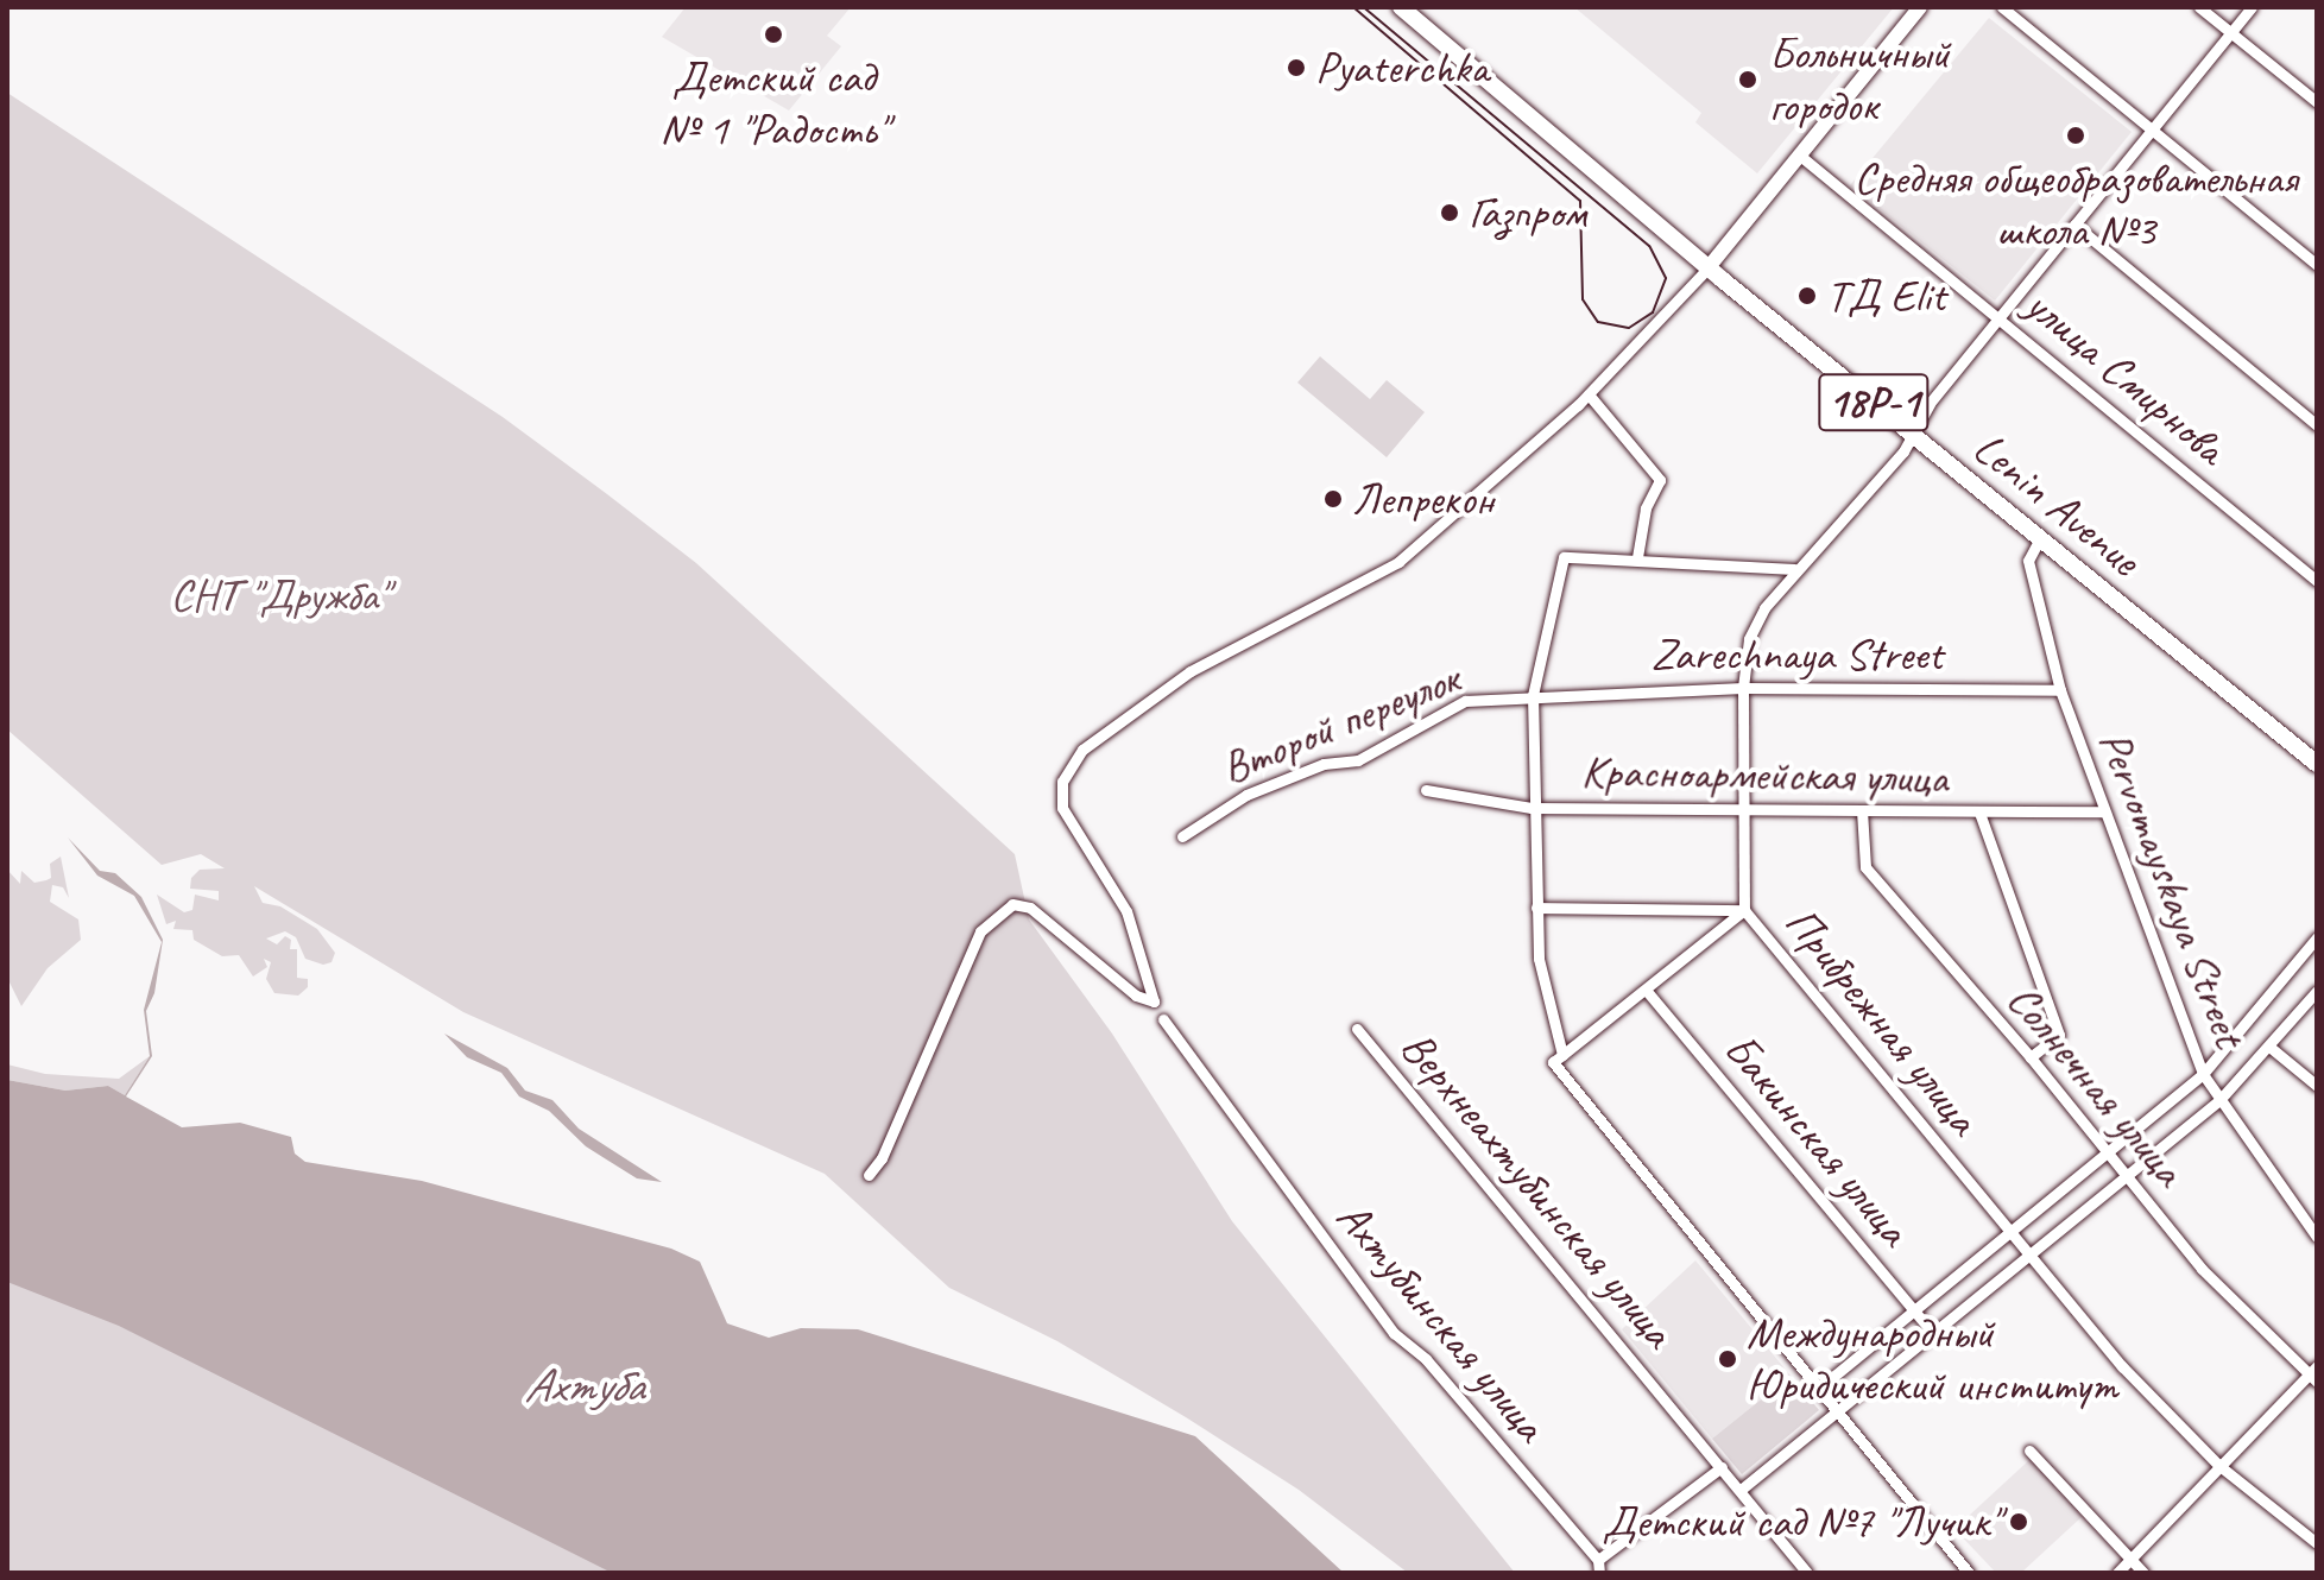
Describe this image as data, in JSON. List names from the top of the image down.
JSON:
{
  "streets": {
    "main road": ["18Р-1", "Lenin Avenue"],
    "street": [
      "улица Смирнова",
      "Zarechnaya Street",
      "Второй переулок",
      "Красноармейская улица",
      "Pervomayskaya Street",
      "Прибрежная улица",
      "Солнечная улица",
      "Бакинская улица",
      "Верхнеахтубинская улица",
      "Ахтубинская улица"
    ]
  },
  "crossings": [
    ["улица Смирнова", "Прибрежная улица"],
    ["Lenin Avenue", "Pervomayskaya Street"],
    ["Lenin Avenue", "Прибрежная улица"],
    ["Zarechnaya Street", "Второй переулок"],
    ["Zarechnaya Street", "Pervomayskaya Street"],
    ["Zarechnaya Street", "Прибрежная улица"],
    ["Красноармейская улица", "Pervomayskaya Street"],
    ["Красноармейская улица", "Прибрежная улица"],
    ["Красноармейская улица", "Солнечная улица"]
  ],
  "water": ["Ахтуба"],
  "parks": ["СНТ \"Дружба\""],
  "places": [
    "Детский сад № 1 \"Радость\"",
    "Pyaterchka",
    "Больничный городок",
    "Средняя общеобразовательная школа №3",
    "Газпром",
    "ТД Elit",
    "Лепрекон",
    "Международный Юридический институт",
    "Детский сад №7 \"Лучик\""
  ]
}
